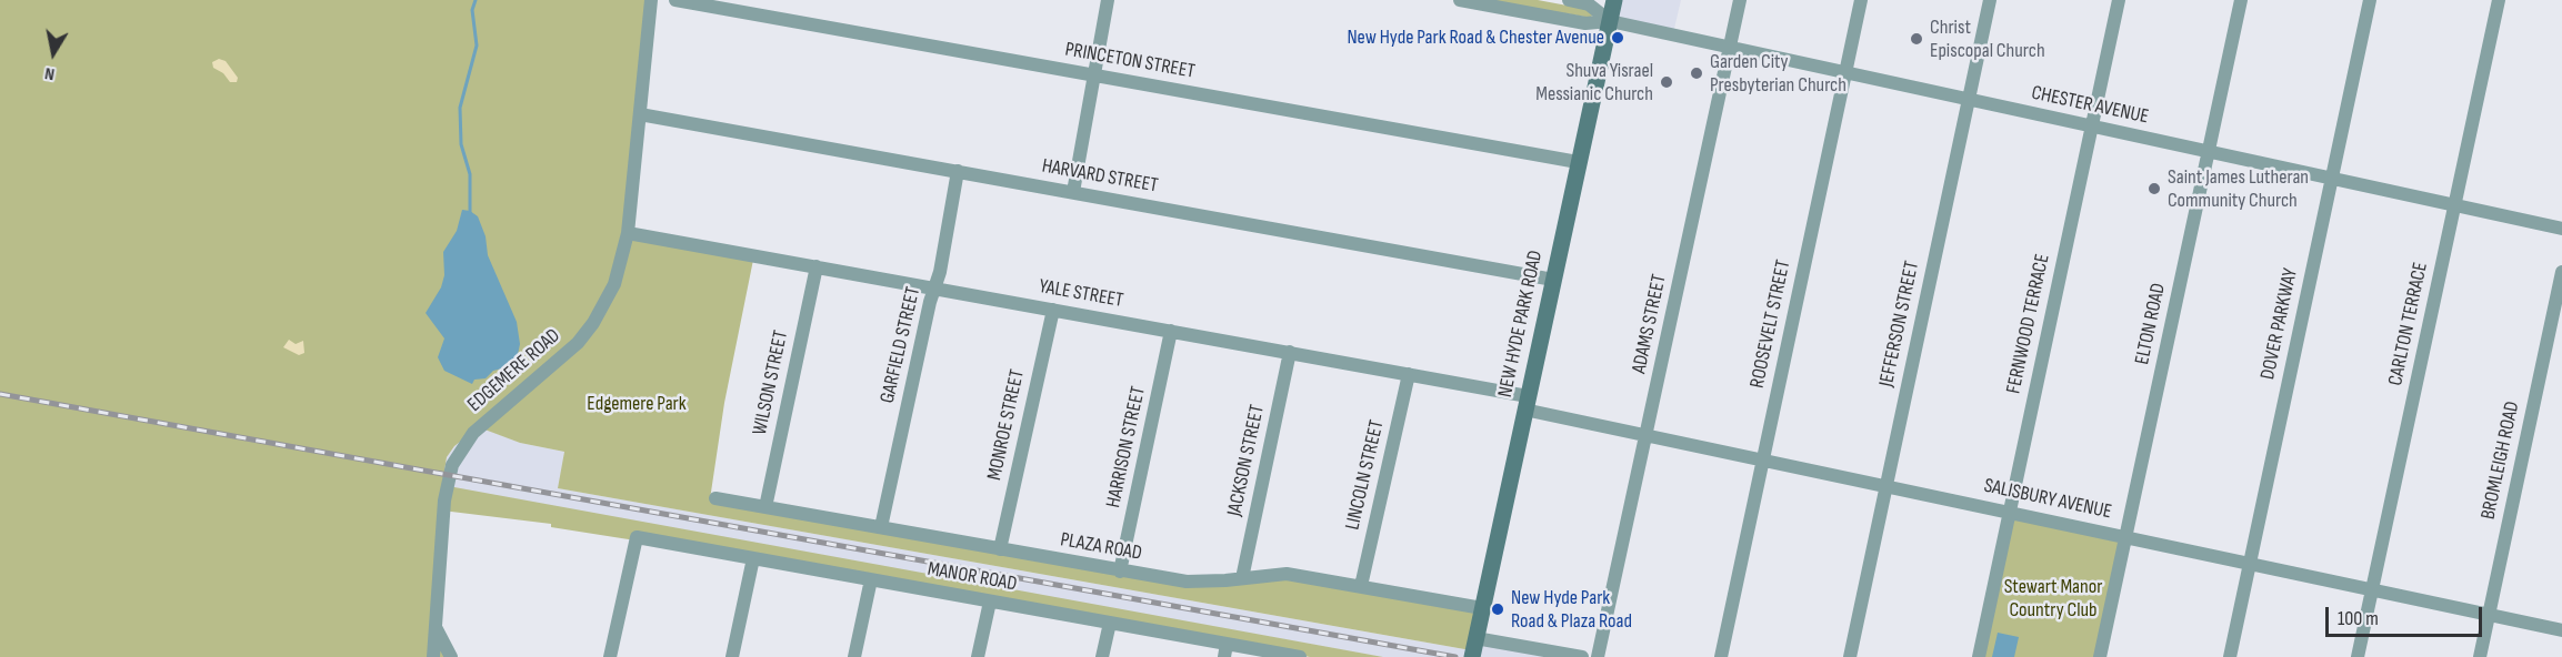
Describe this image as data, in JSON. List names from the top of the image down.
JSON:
{
  "streets": {
    "main road": ["NEW HYDE PARK ROAD"],
    "street": [
      "PRINCETON STREET",
      "CHESTER AVENUE",
      "HARVARD STREET",
      "YALE STREET",
      "ADAMS STREET",
      "ROOSEVELT STREET",
      "JEFFERSON STREET",
      "FERNWOOD TERRACE",
      "ELTON ROAD",
      "DOVER PARKWAY",
      "CARLTON TERRACE",
      "GARFIELD STREET",
      "EDGEMERE ROAD",
      "WILSON STREET",
      "MONROE STREET",
      "HARRISON STREET",
      "JACKSON STREET",
      "BROMLEIGH ROAD",
      "LINCOLN STREET",
      "SALISBURY AVENUE",
      "PLAZA ROAD",
      "MANOR ROAD"
    ]
  },
  "crossings": [
    ["PRINCETON STREET", "NEW HYDE PARK ROAD"],
    ["CHESTER AVENUE", "NEW HYDE PARK ROAD"],
    ["CHESTER AVENUE", "ADAMS STREET"],
    ["CHESTER AVENUE", "ROOSEVELT STREET"],
    ["CHESTER AVENUE", "JEFFERSON STREET"],
    ["CHESTER AVENUE", "FERNWOOD TERRACE"],
    ["CHESTER AVENUE", "ELTON ROAD"],
    ["CHESTER AVENUE", "DOVER PARKWAY"],
    ["CHESTER AVENUE", "CARLTON TERRACE"],
    ["HARVARD STREET", "NEW HYDE PARK ROAD"],
    ["HARVARD STREET", "GARFIELD STREET"],
    ["HARVARD STREET", "EDGEMERE ROAD"],
    ["YALE STREET", "NEW HYDE PARK ROAD"],
    ["YALE STREET", "GARFIELD STREET"],
    ["YALE STREET", "EDGEMERE ROAD"],
    ["YALE STREET", "WILSON STREET"],
    ["YALE STREET", "MONROE STREET"],
    ["YALE STREET", "HARRISON STREET"],
    ["YALE STREET", "JACKSON STREET"],
    ["YALE STREET", "LINCOLN STREET"],
    ["YALE STREET", "SALISBURY AVENUE"],
    ["NEW HYDE PARK ROAD", "SALISBURY AVENUE"],
    ["NEW HYDE PARK ROAD", "PLAZA ROAD"],
    ["ADAMS STREET", "SALISBURY AVENUE"],
    ["ROOSEVELT STREET", "SALISBURY AVENUE"],
    ["JEFFERSON STREET", "SALISBURY AVENUE"],
    ["FERNWOOD TERRACE", "SALISBURY AVENUE"],
    ["ELTON ROAD", "SALISBURY AVENUE"],
    ["DOVER PARKWAY", "SALISBURY AVENUE"],
    ["CARLTON TERRACE", "SALISBURY AVENUE"],
    ["GARFIELD STREET", "PLAZA ROAD"],
    ["WILSON STREET", "PLAZA ROAD"],
    ["MONROE STREET", "PLAZA ROAD"],
    ["HARRISON STREET", "PLAZA ROAD"],
    ["JACKSON STREET", "PLAZA ROAD"],
    ["BROMLEIGH ROAD", "SALISBURY AVENUE"],
    ["LINCOLN STREET", "PLAZA ROAD"]
  ],
  "parks": ["Edgemere Park", "Stewart Manor Country Club"],
  "places": [
    "New Hyde Park Road & Chester Avenue",
    "Christ Episcopal Church",
    "Garden City Presbyterian Church",
    "Shuva Yisrael Messianic Church",
    "Saint James Lutheran Community Church",
    "New Hyde Park Road & Plaza Road"
  ],
  "scale_bar": "100 m",
  "north": "bottom"
}
